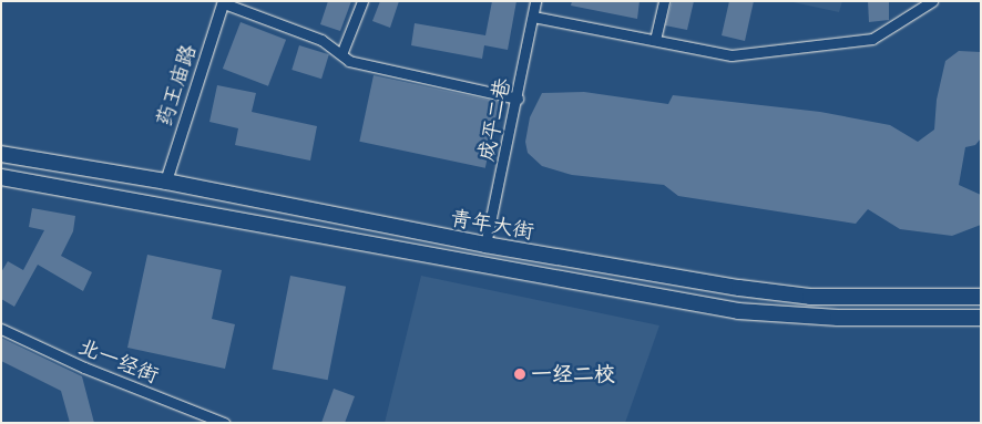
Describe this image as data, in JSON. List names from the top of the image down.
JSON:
{
  "streets": {
    "main road": ["青年大街"],
    "street": ["药王庙路", "成平二巷", "北一经街"]
  },
  "crossings": [
    ["药王庙路", "青年大街"],
    ["成平二巷", "青年大街"]
  ],
  "places": ["一经二校"]
}
